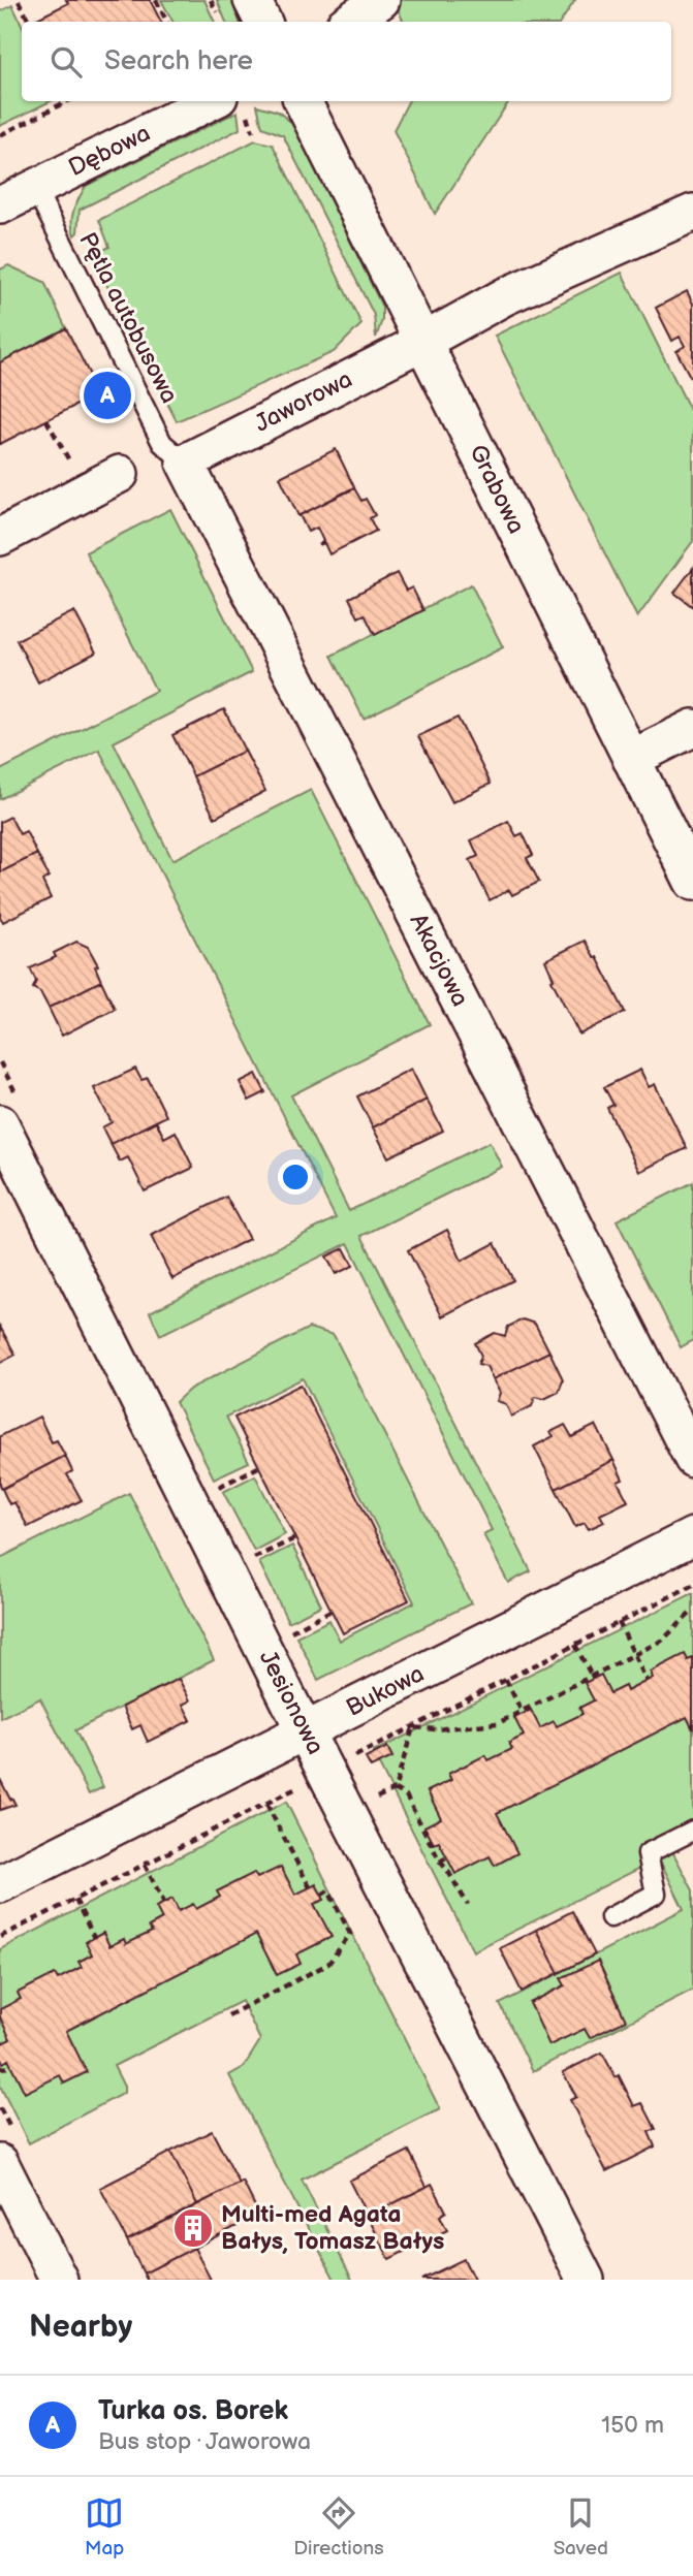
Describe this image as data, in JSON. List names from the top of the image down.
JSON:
{
  "streets": {
    "street": [
      "Dębowa",
      "Jaworowa",
      "Grabowa",
      "Akacjowa",
      "Bukowa",
      "Jesionowa"
    ],
    "lane": ["Pętla autobusowa"]
  },
  "crossings": [
    ["Dębowa", "Pętla autobusowa"],
    ["Pętla autobusowa", "Jaworowa"],
    ["Pętla autobusowa", "Akacjowa"],
    ["Jaworowa", "Grabowa"],
    ["Jaworowa", "Akacjowa"],
    ["Bukowa", "Jesionowa"]
  ],
  "places": {
    "building": ["Multi-med Agata Bałys, Tomasz Bałys"]
  },
  "page": {
    "search": "Search here",
    "pins": "A",
    "heading": "Nearby",
    "list": [
      {
        "mark": "A",
        "name": "Turka os. Borek",
        "note": "Bus stop · Jaworowa",
        "value": "150 m"
      }
    ],
    "nav": ["Map", "Directions", "Saved"]
  }
}
